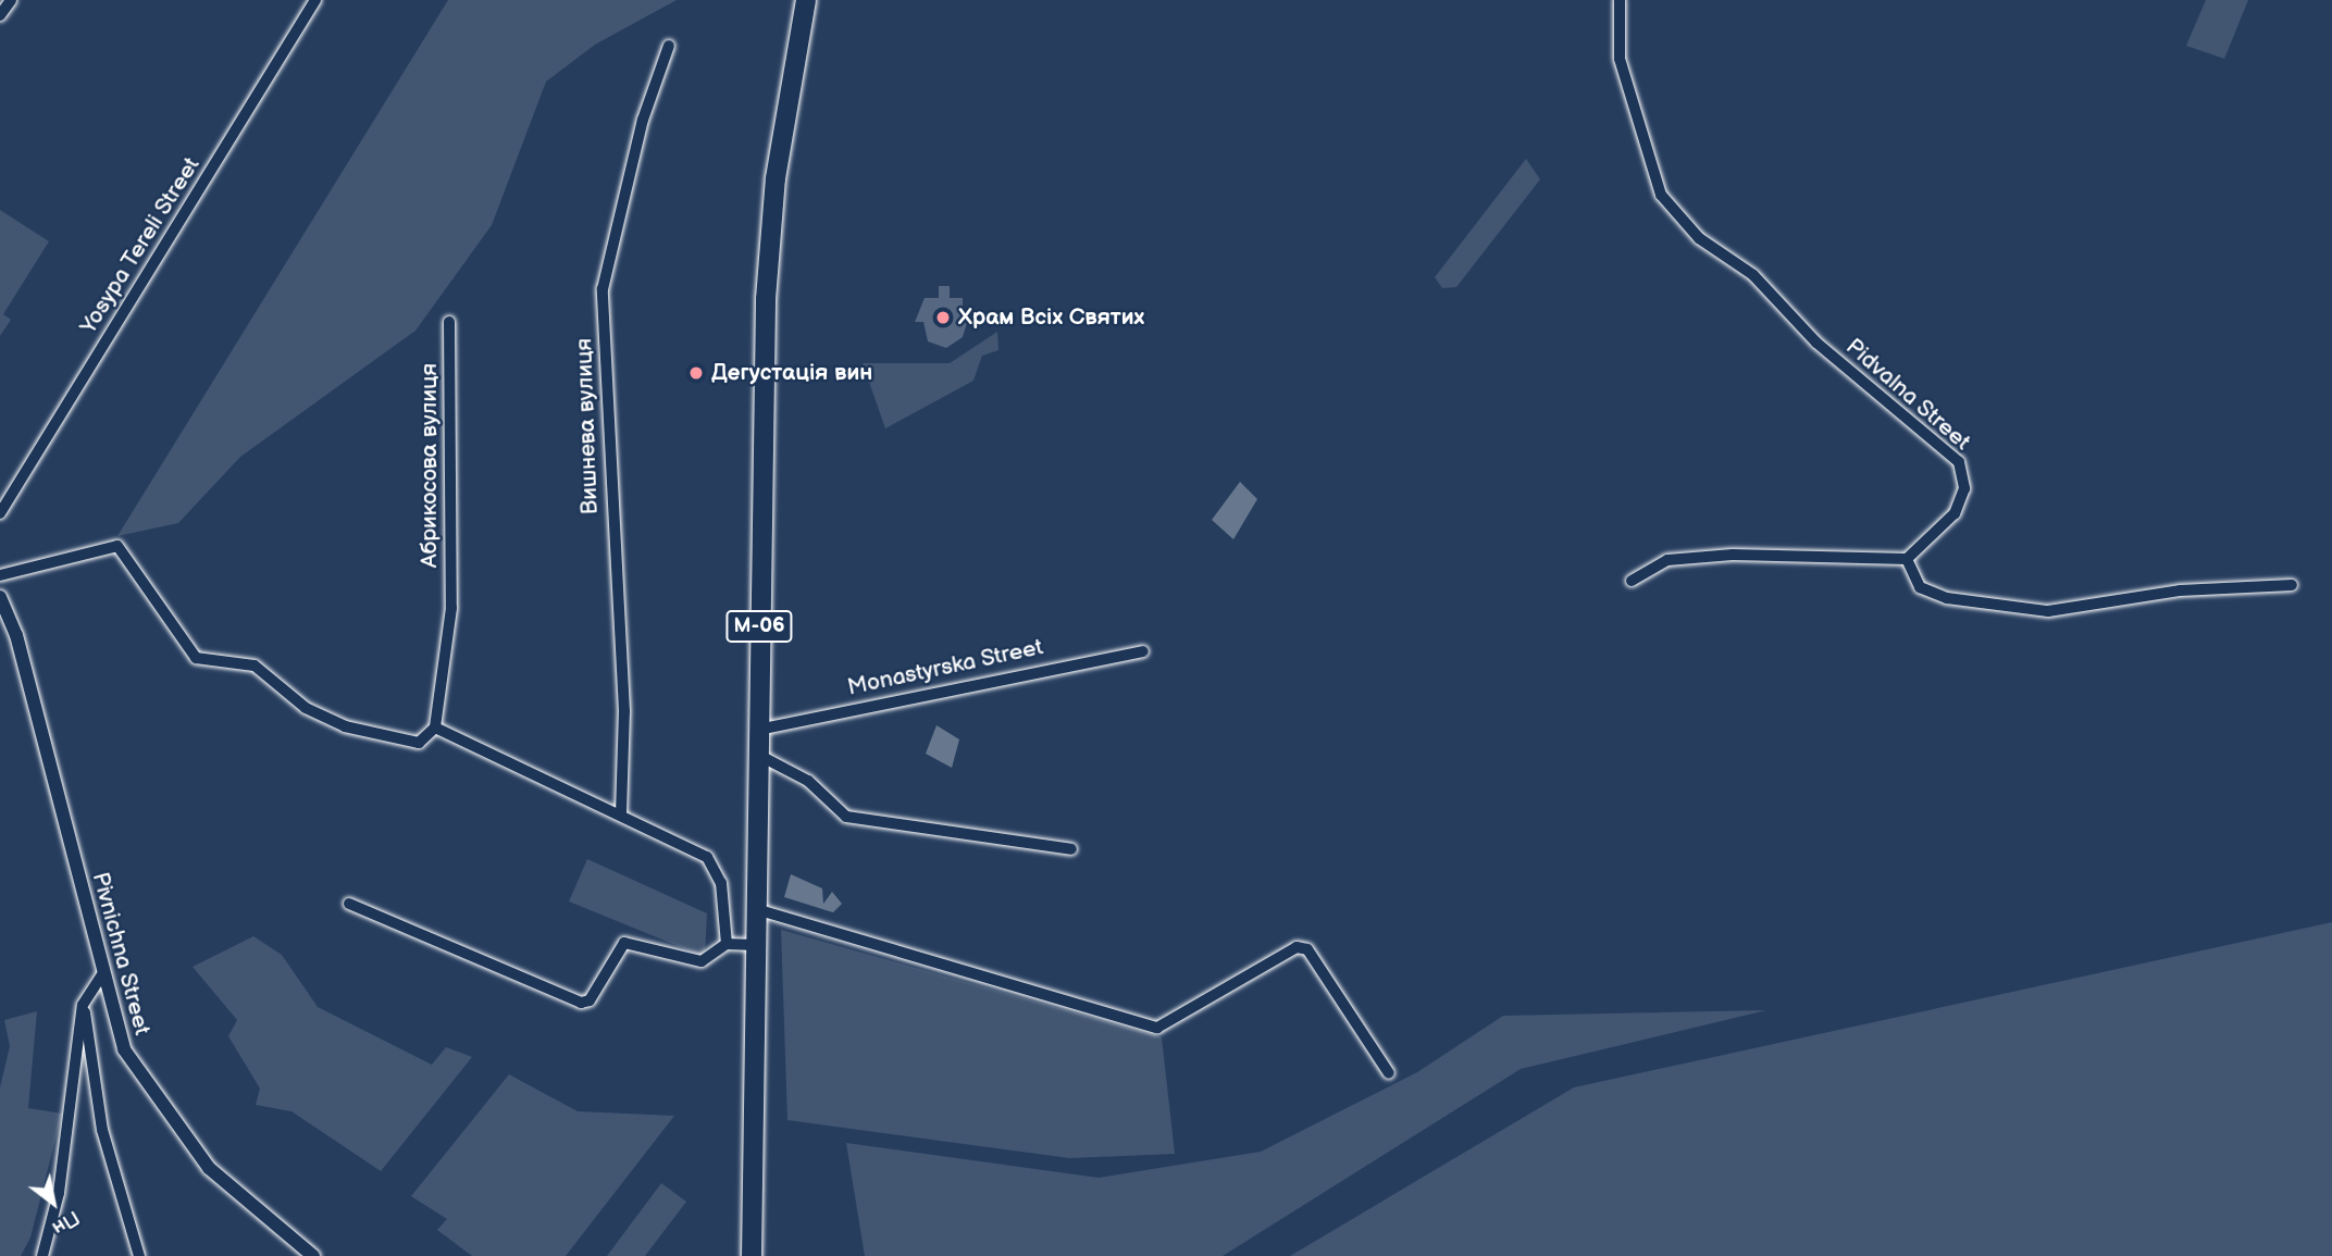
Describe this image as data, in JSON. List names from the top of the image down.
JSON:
{
  "streets": {
    "highway": ["М-06"],
    "street": [
      "Yosypa Tereli Street",
      "Pidvalna Street",
      "Вишнева вулиця",
      "Абрикосова вулиця",
      "Monastyrska Street",
      "Pivnichna Street"
    ]
  },
  "crossings": [
    ["М-06", "Monastyrska Street"]
  ],
  "places": ["Храм Всіх Святих", "Дегустація вин"],
  "north": "bottom right"
}
